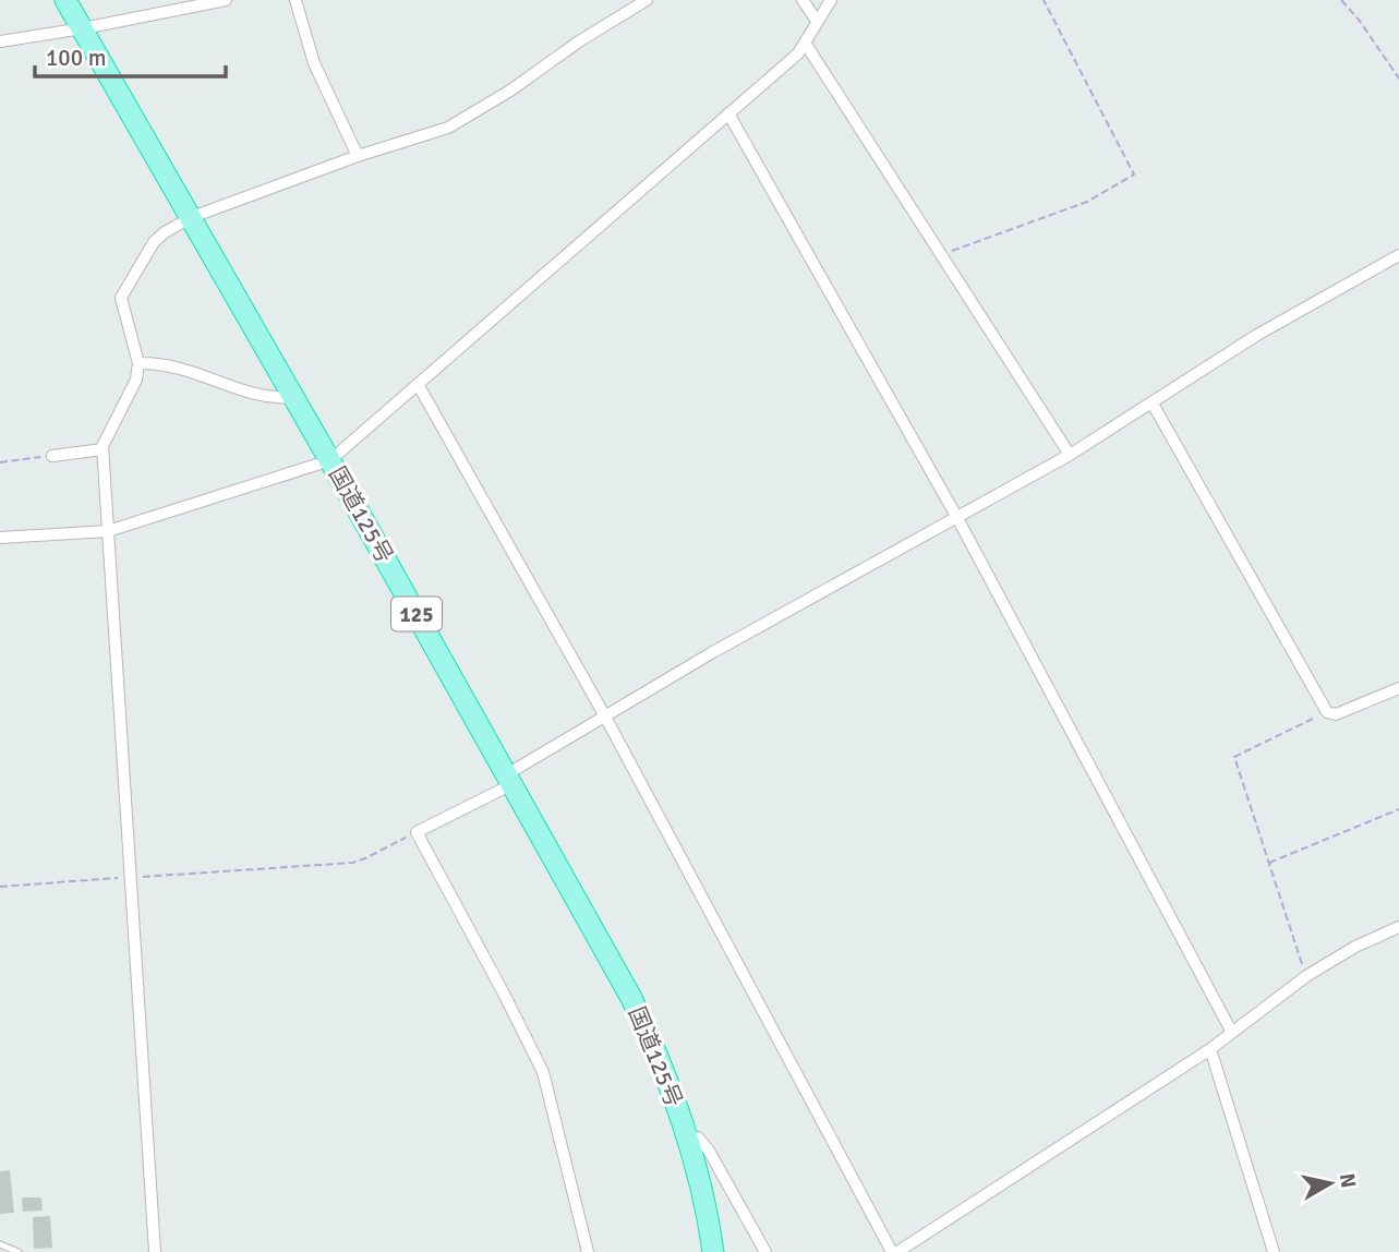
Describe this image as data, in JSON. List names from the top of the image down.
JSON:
{
  "streets": {
    "highway": ["国道125号", "125"]
  },
  "scale_bar": "100 m",
  "north": "right"
}
